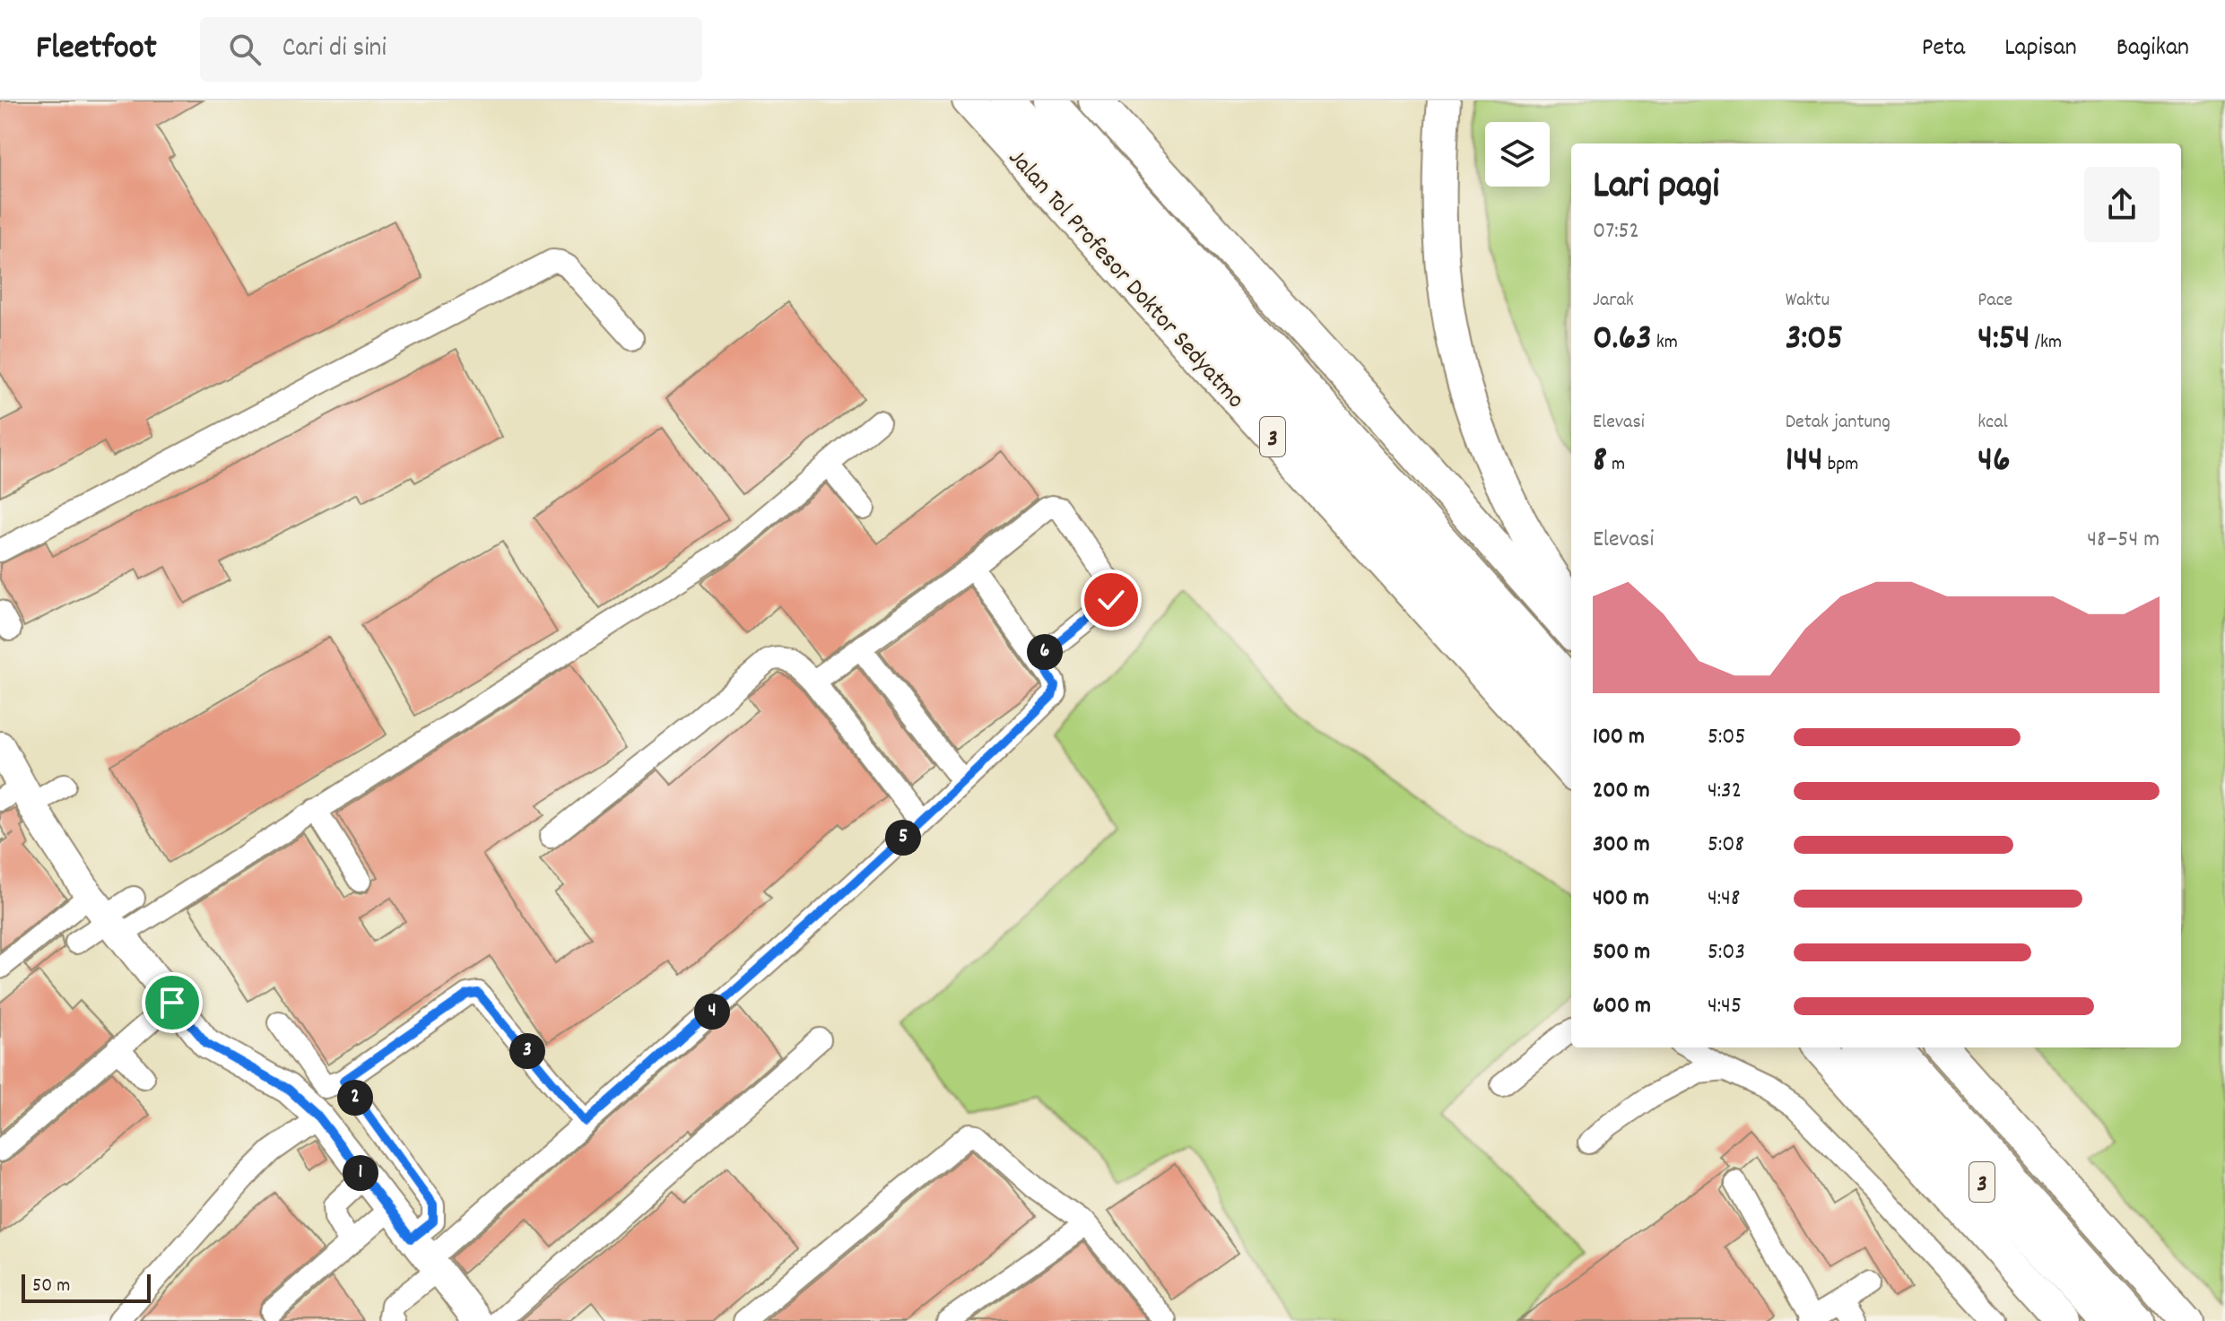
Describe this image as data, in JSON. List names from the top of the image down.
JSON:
{
  "streets": {
    "highway": ["Jalan Tol Profesor Doktor Sedyatmo", "3"]
  },
  "scale_bar": "50 m",
  "page": {
    "header": "Fleetfoot",
    "search": "Cari di sini",
    "nav": ["Peta", "Lapisan", "Bagikan"],
    "heading": ["Lari pagi", "07:52"],
    "stats": [
      ["Jarak", "0.63 km"],
      ["Waktu", "3:05"],
      ["Pace", "4:54 /km"],
      ["Elevasi", "8 m"],
      ["Detak jantung", "144 bpm"],
      ["kcal", "46"]
    ],
    "chart": ["Elevasi", "48–54 m"],
    "pins": [
      "6",
      "5",
      "4",
      "3",
      "2",
      "1"
    ],
    "list": [
      {
        "name": "100 m",
        "note": "5:05"
      },
      {
        "name": "200 m",
        "note": "4:32"
      },
      {
        "name": "300 m",
        "note": "5:08"
      },
      {
        "name": "400 m",
        "note": "4:48"
      },
      {
        "name": "500 m",
        "note": "5:03"
      },
      {
        "name": "600 m",
        "note": "4:45"
      }
    ],
    "scale": "50 m"
  }
}
